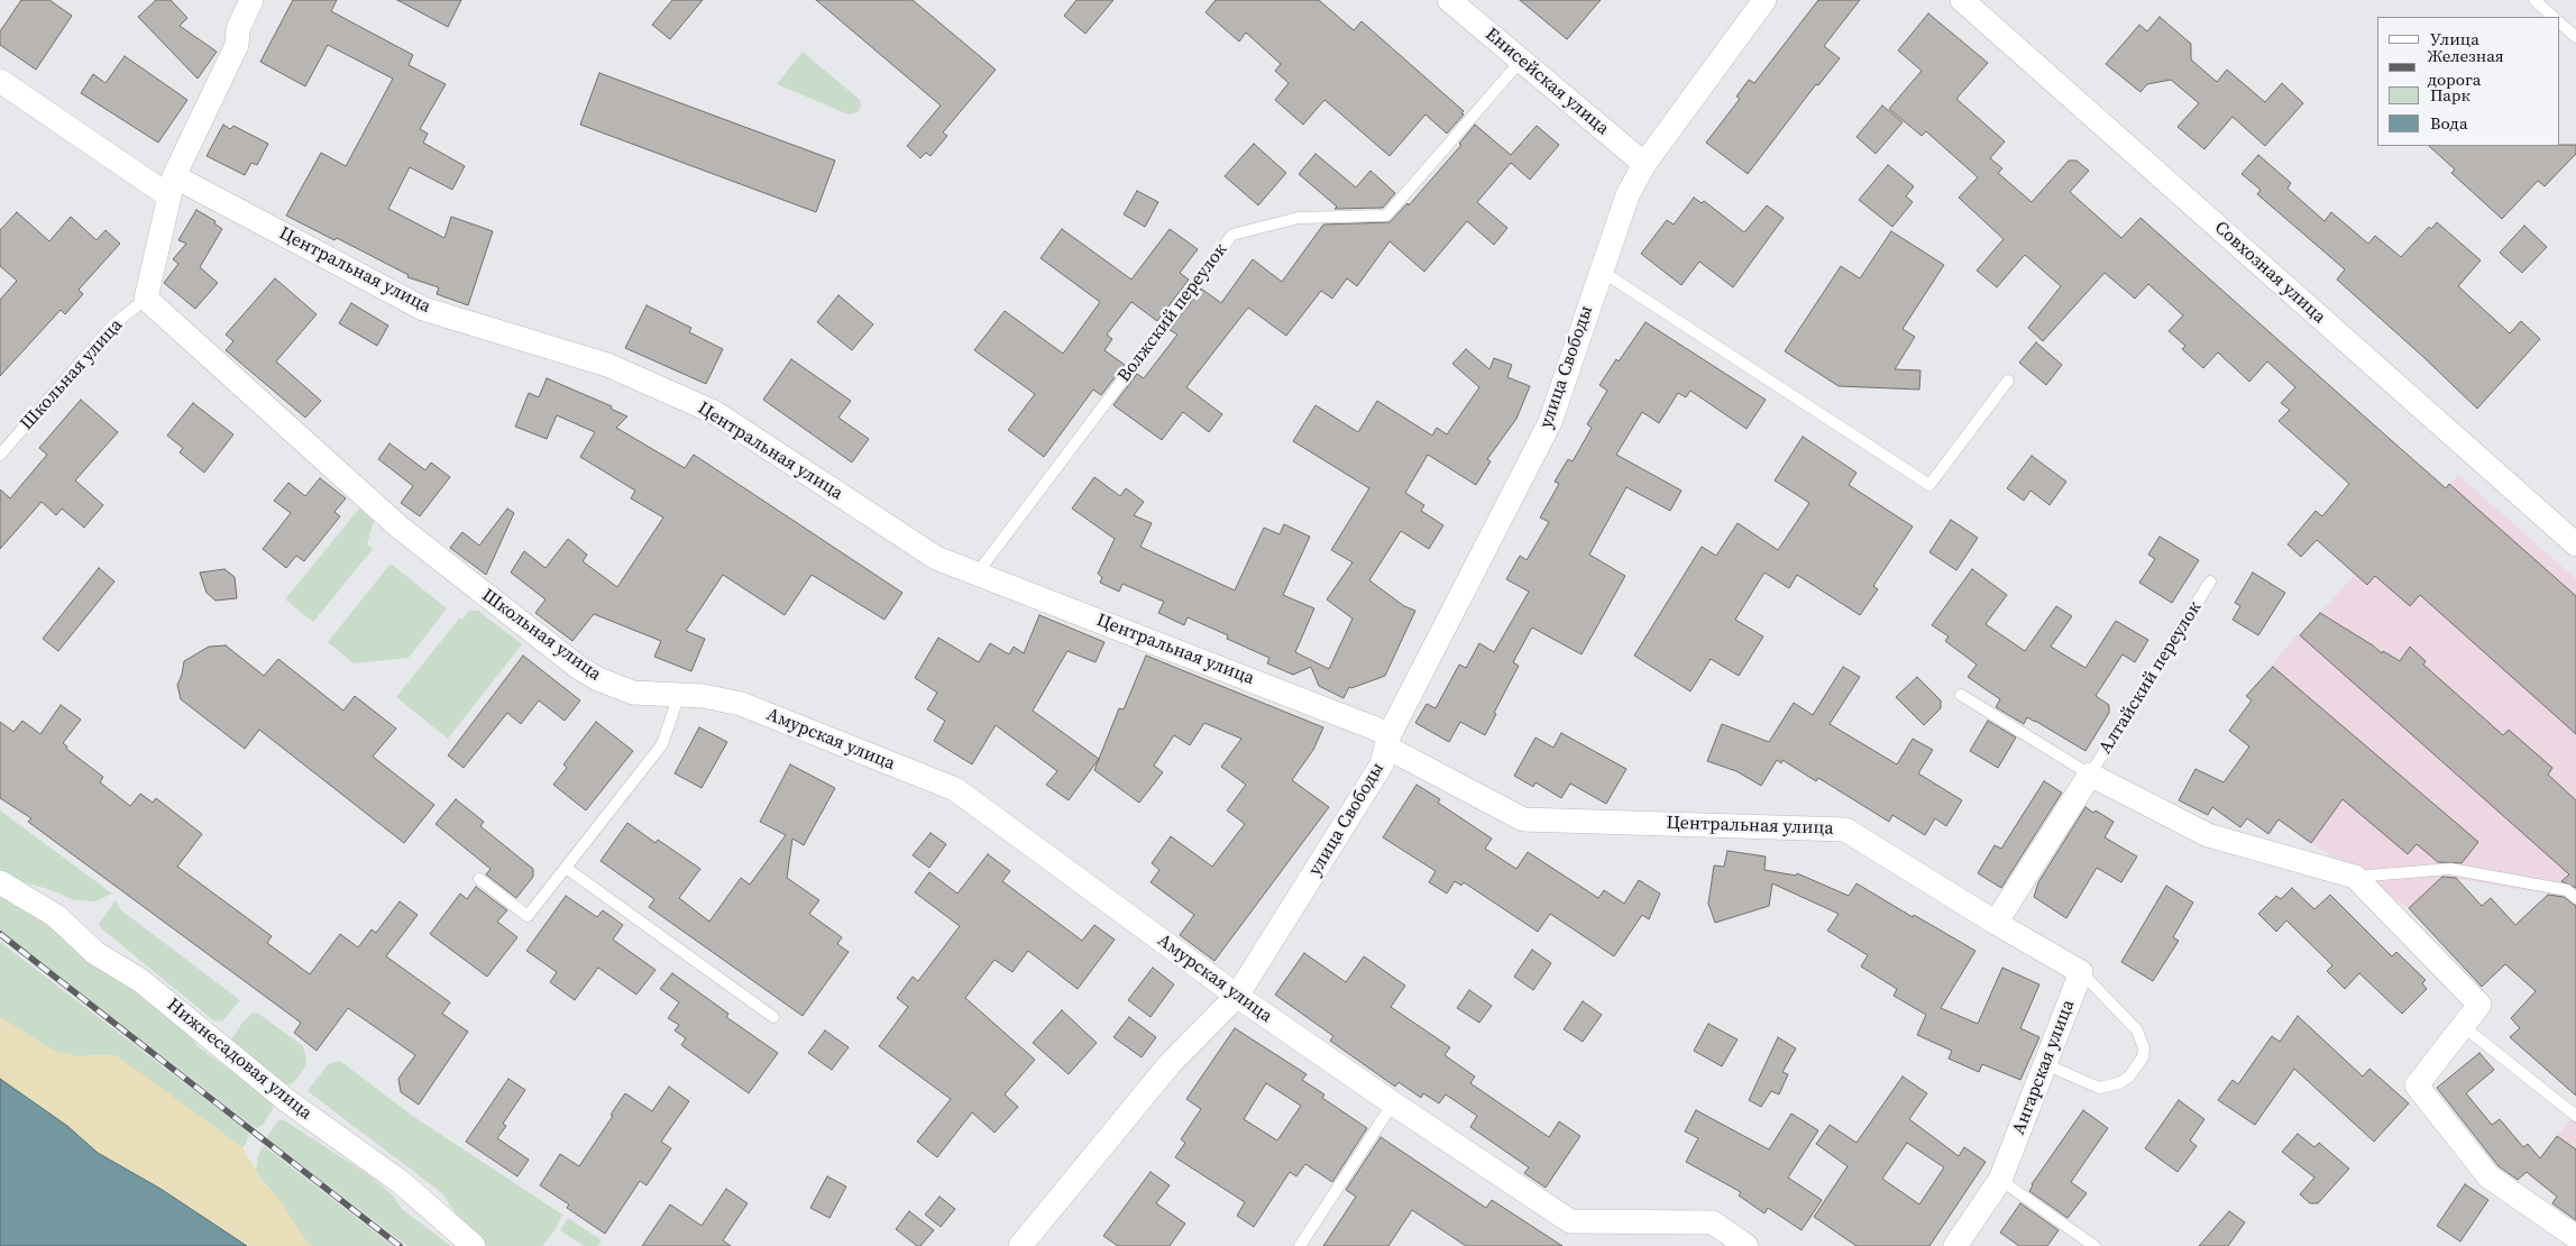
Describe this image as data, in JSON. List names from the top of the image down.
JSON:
{
  "streets": {
    "street": [
      "Енисейская улица",
      "Центральная улица",
      "Совхозная улица",
      "улица Свободы",
      "Школьная улица",
      "Амурская улица",
      "Нижнесадовая улица",
      "Ангарская улица"
    ],
    "lane": ["Волжский переулок", "Алтайский переулок"]
  },
  "crossings": [
    ["Енисейская улица", "Волжский переулок"],
    ["Енисейская улица", "улица Свободы"],
    ["Центральная улица", "Волжский переулок"],
    ["Центральная улица", "улица Свободы"],
    ["улица Свободы", "Амурская улица"],
    ["Школьная улица", "Амурская улица"]
  ],
  "legend": [
    "Улица",
    "Железная дорога",
    "Парк",
    "Вода"
  ]
}
